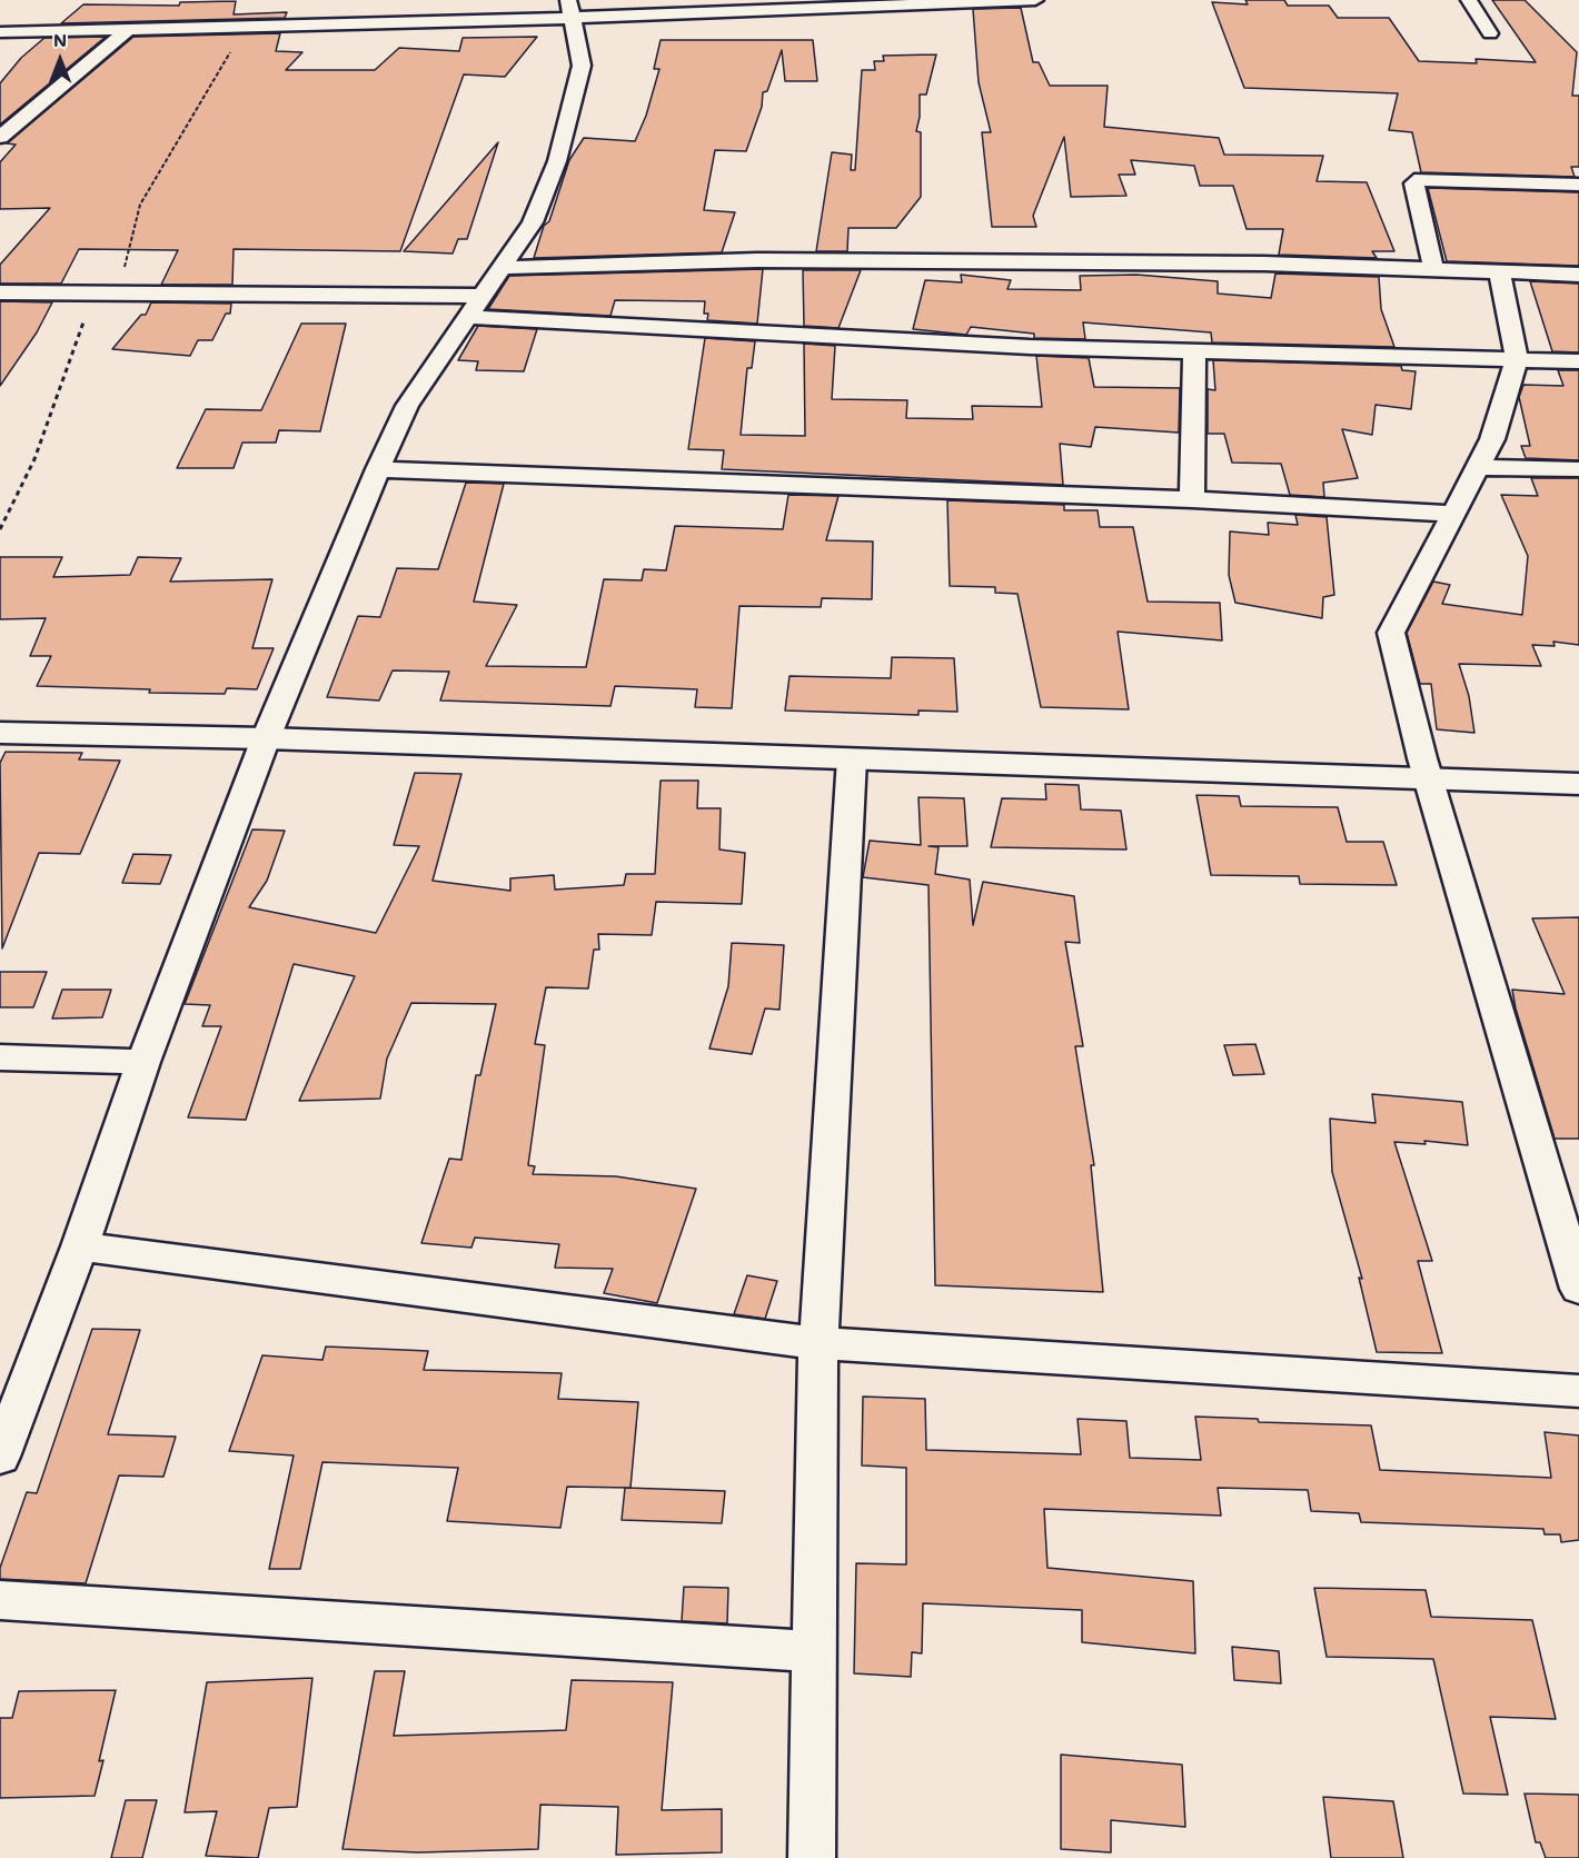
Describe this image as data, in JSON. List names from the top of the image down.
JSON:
{
  "north": "top"
}
